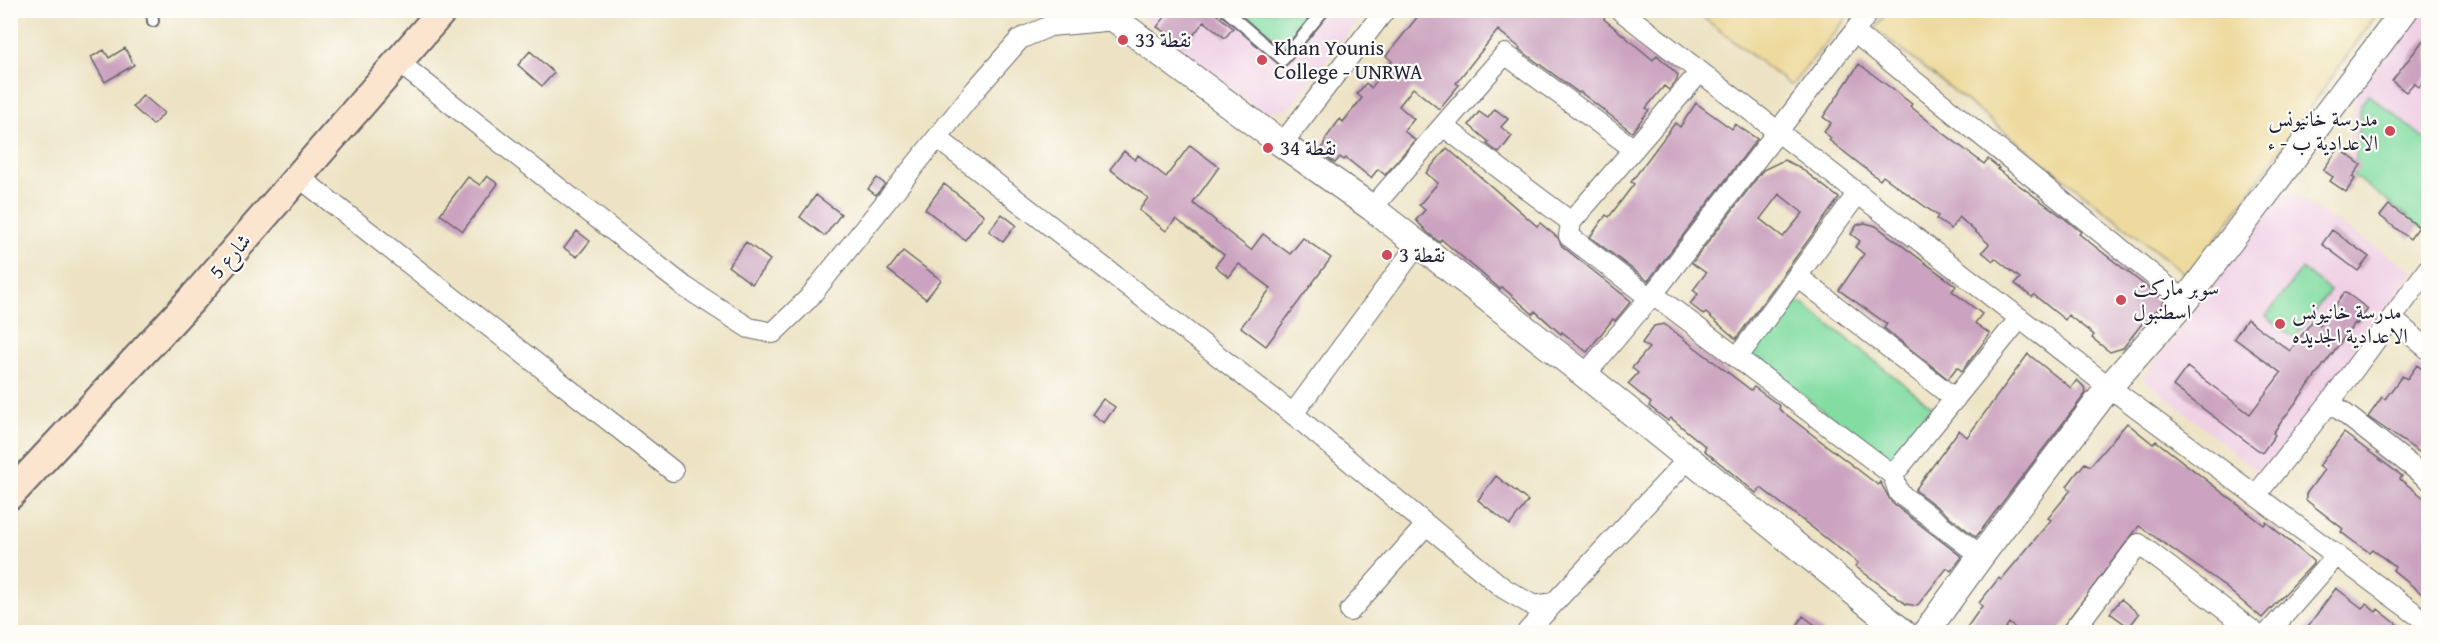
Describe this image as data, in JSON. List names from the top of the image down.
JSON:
{
  "streets": {
    "main road": ["شارع 5"]
  },
  "places": [
    "نقطة 33",
    "Khan Younis College - UNRWA",
    "مدرسة خانيونس الاعدادية ب - ء",
    "نقطة 34",
    "نقطة 3",
    "سوبر ماركت اسطنبول",
    "مدرسة خانيونس الاعدادية الجديده"
  ]
}
